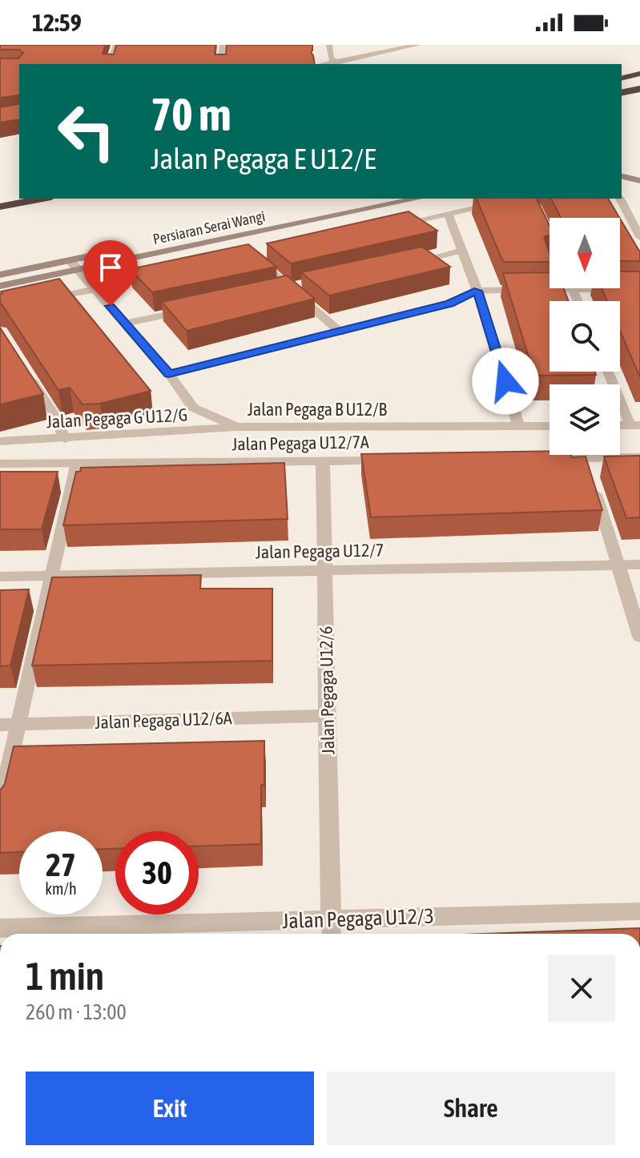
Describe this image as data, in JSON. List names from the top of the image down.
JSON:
{
  "streets": {
    "street": [
      "Persiaran Serai Wangi",
      "Jalan Pegaga B U12/B",
      "Jalan Pegaga G U12/G",
      "Jalan Pegaga U12/7A",
      "Jalan Pegaga U12/7",
      "Jalan Pegaga U12/6",
      "Jalan Pegaga U12/6A",
      "Jalan Pegaga U12/3"
    ]
  },
  "crossings": [
    ["Persiaran Serai Wangi", "Jalan Pegaga B U12/B"],
    ["Jalan Pegaga B U12/B", "Jalan Pegaga G U12/G"],
    ["Jalan Pegaga U12/7A", "Jalan Pegaga U12/6"],
    ["Jalan Pegaga U12/7", "Jalan Pegaga U12/6"],
    ["Jalan Pegaga U12/6", "Jalan Pegaga U12/6A"],
    ["Jalan Pegaga U12/6", "Jalan Pegaga U12/3"]
  ],
  "north": "bottom",
  "page": {
    "status": "12:59",
    "turn": ["70 m", "Jalan Pegaga E U12/E"],
    "speed": "27 km/h",
    "limit": "30",
    "heading": ["1 min", "260 m · 13:00"],
    "buttons": ["Exit", "Share"]
  }
}
